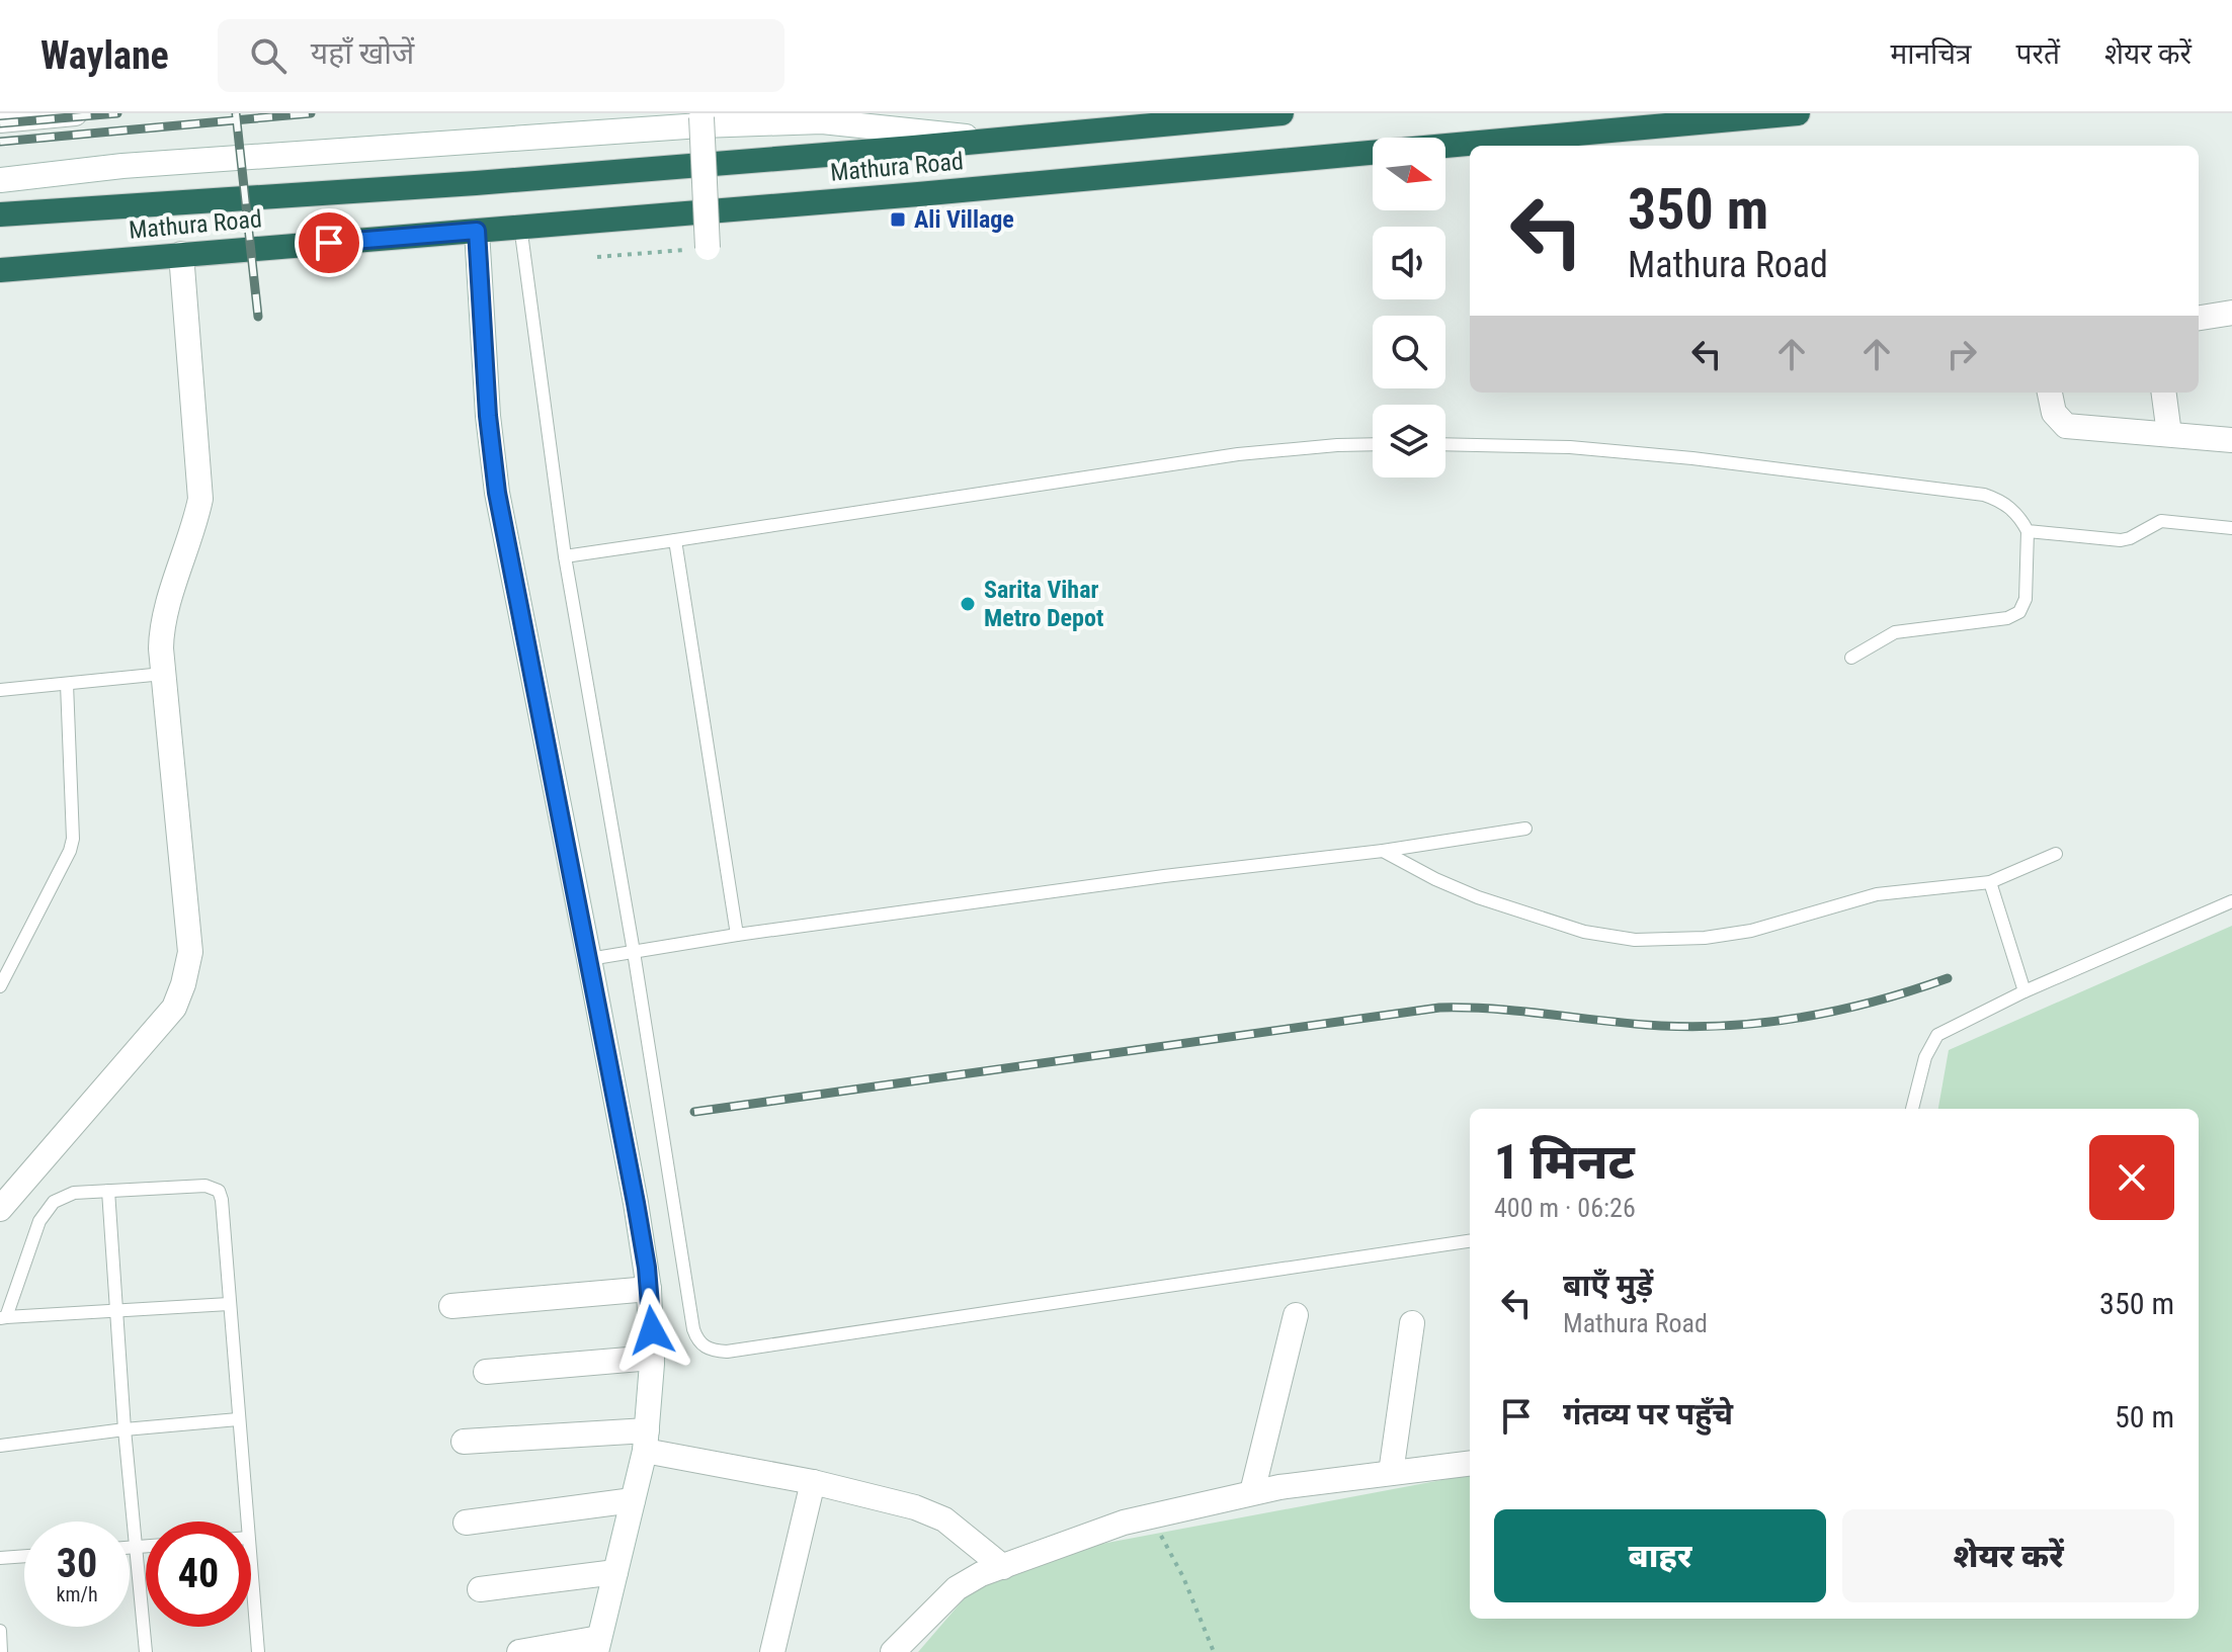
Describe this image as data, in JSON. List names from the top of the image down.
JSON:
{
  "streets": {
    "highway": ["Mathura Road"]
  },
  "places": {
    "transit": ["Ali Village"],
    "other": ["Sarita Vihar Metro Depot"]
  },
  "north": "right",
  "page": {
    "header": "Waylane",
    "search": "यहाँ खोजें",
    "nav": ["मानचित्र", "परतें", "शेयर करें"],
    "turn": ["350 m", "Mathura Road"],
    "heading": ["1 मिनट", "400 m · 06:26"],
    "list": [
      {
        "name": "बाएँ मुड़ें",
        "note": "Mathura Road",
        "value": "350 m"
      },
      {
        "name": "गंतव्य पर पहुँचे",
        "value": "50 m"
      }
    ],
    "buttons": ["बाहर", "शेयर करें"],
    "speed": "30 km/h",
    "limit": "40"
  }
}
